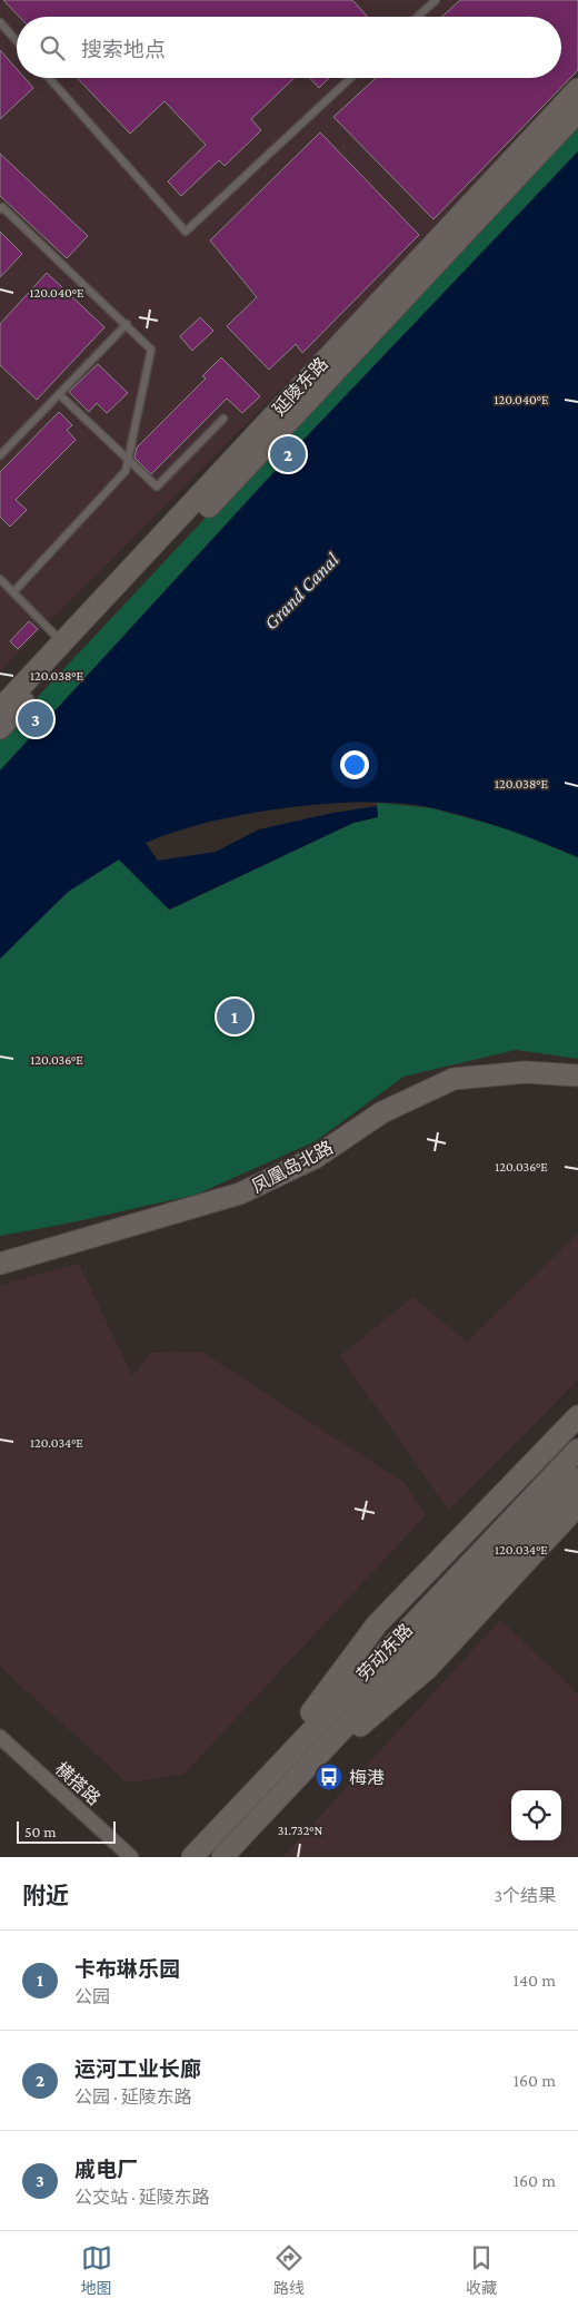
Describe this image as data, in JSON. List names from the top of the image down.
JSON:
{
  "streets": {
    "main road": ["延陵东路", "凤凰岛北路", "劳动东路"],
    "street": ["横搭路"]
  },
  "water": ["Grand Canal"],
  "places": {
    "bus stop": ["梅港"]
  },
  "scale_bar": "50 m",
  "page": {
    "search": "搜索地点",
    "pins": ["2", "3", "1"],
    "scale": "50 m",
    "heading": ["附近", "3个结果"],
    "list": [
      {
        "mark": "1",
        "name": "卡布琳乐园",
        "note": "公园",
        "value": "140 m"
      },
      {
        "mark": "2",
        "name": "运河工业长廊",
        "note": "公园 · 延陵东路",
        "value": "160 m"
      },
      {
        "mark": "3",
        "name": "戚电厂",
        "note": "公交站 · 延陵东路",
        "value": "160 m"
      }
    ],
    "nav": ["地图", "路线", "收藏"]
  },
  "coordinates": [
    "120.040°E",
    "120.038°E",
    "120.036°E",
    "120.034°E",
    "31.732°N"
  ]
}
